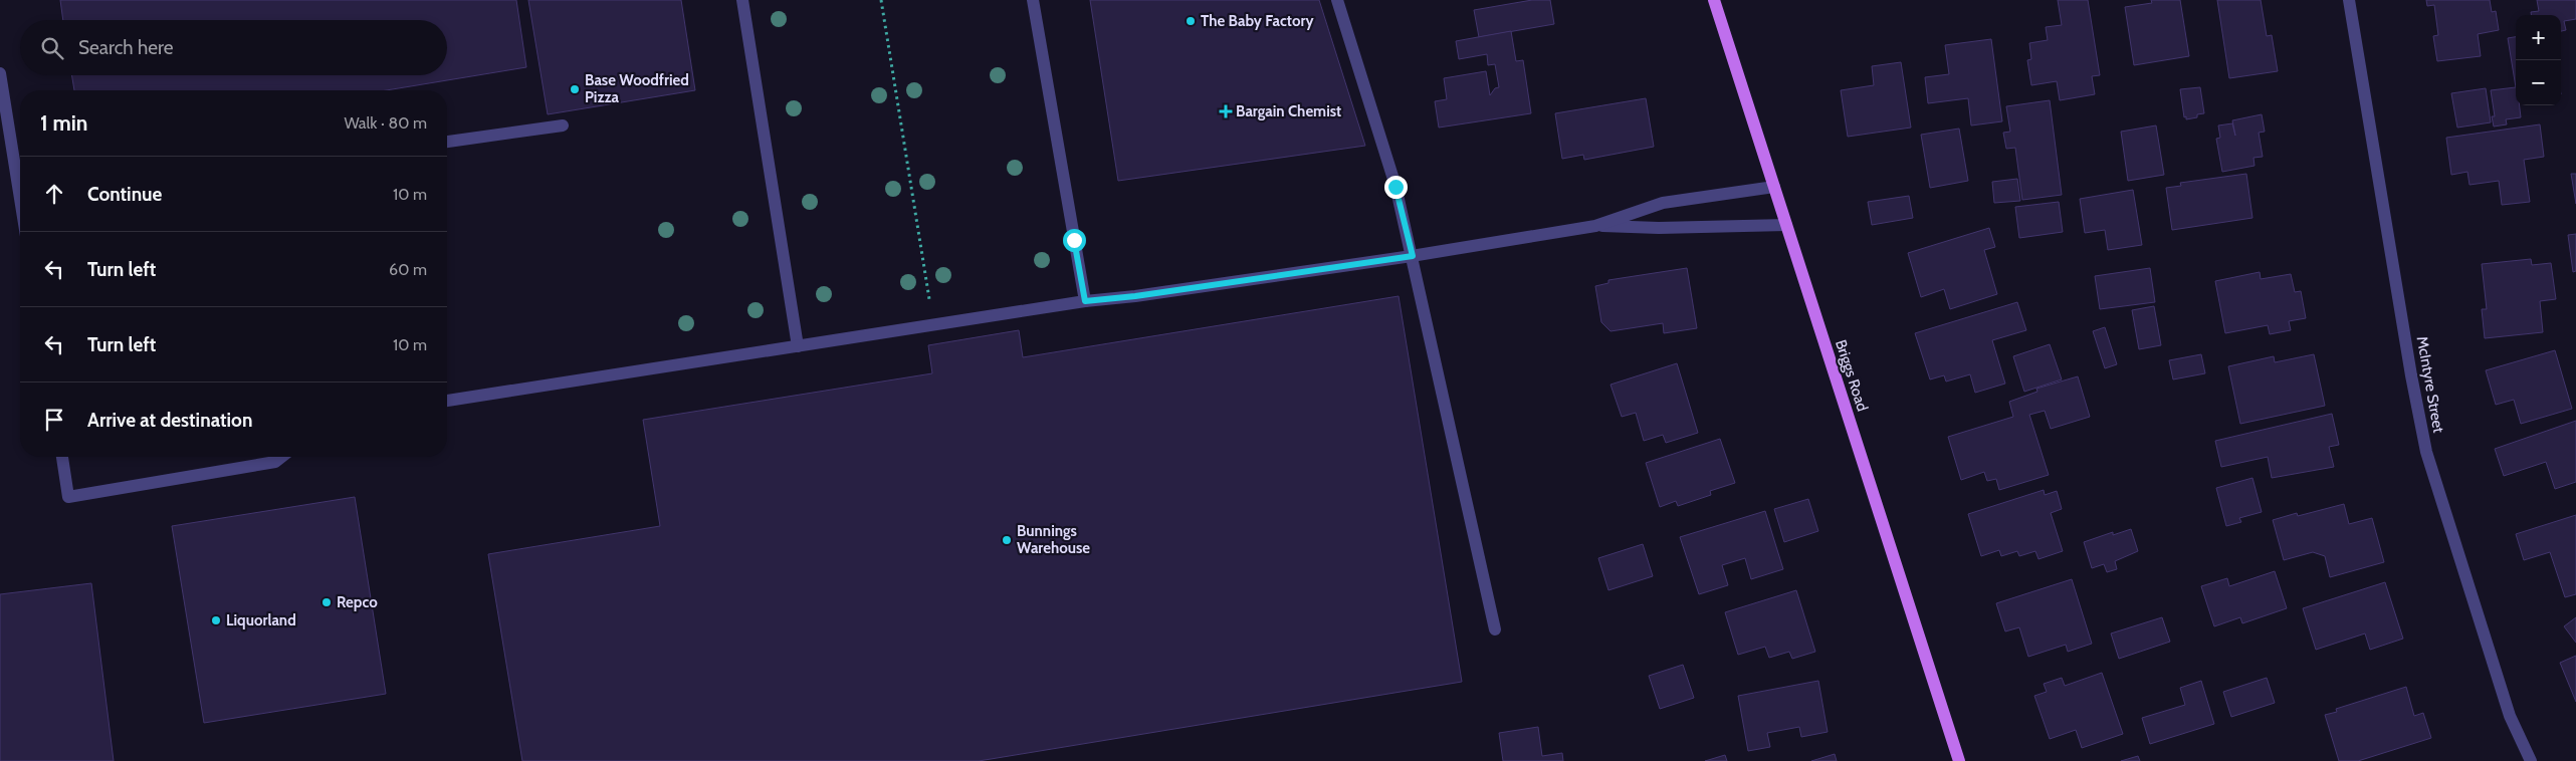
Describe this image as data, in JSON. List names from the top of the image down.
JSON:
{
  "streets": {
    "main road": ["Briggs Road"],
    "street": ["McIntyre Street"]
  },
  "places": {
    "other": [
      "The Baby Factory",
      "Base Woodfried Pizza",
      "Bunnings Warehouse",
      "Repco",
      "Liquorland"
    ],
    "health": ["Bargain Chemist"]
  },
  "page": {
    "map_buttons": ["+", "−"],
    "search": "Search here",
    "heading": ["1 min", "Walk · 80 m"],
    "list": [
      ["Continue", "10 m"],
      ["Turn left", "60 m"],
      ["Turn left", "10 m"],
      "Arrive at destination"
    ]
  }
}
